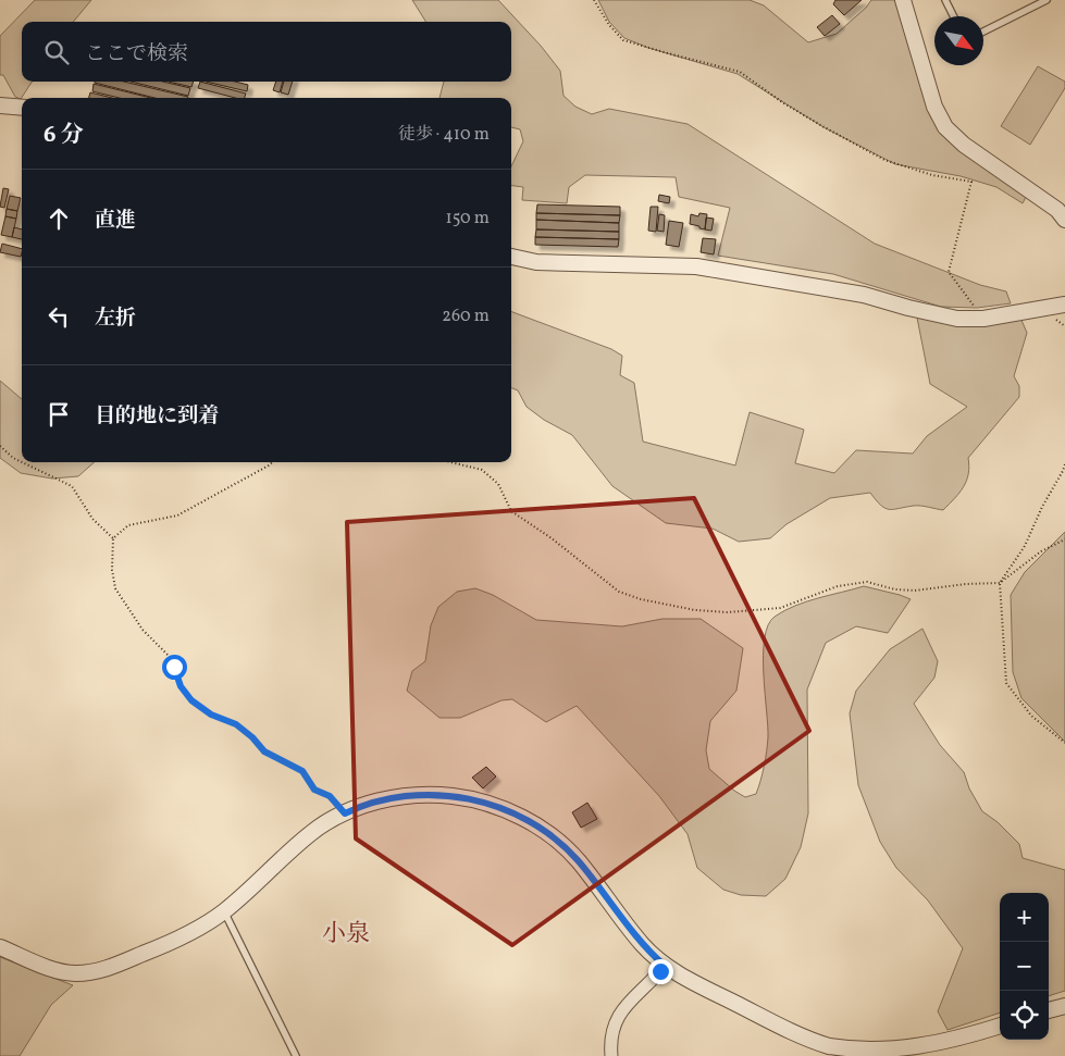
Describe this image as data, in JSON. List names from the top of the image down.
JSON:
{
  "districts": ["小泉"],
  "north": "bottom right",
  "page": {
    "search": "ここで検索",
    "heading": ["6 分", "徒歩 · 410 m"],
    "list": [
      ["直進", "150 m"],
      ["左折", "260 m"],
      "目的地に到着"
    ],
    "map_buttons": ["+", "−"]
  }
}
